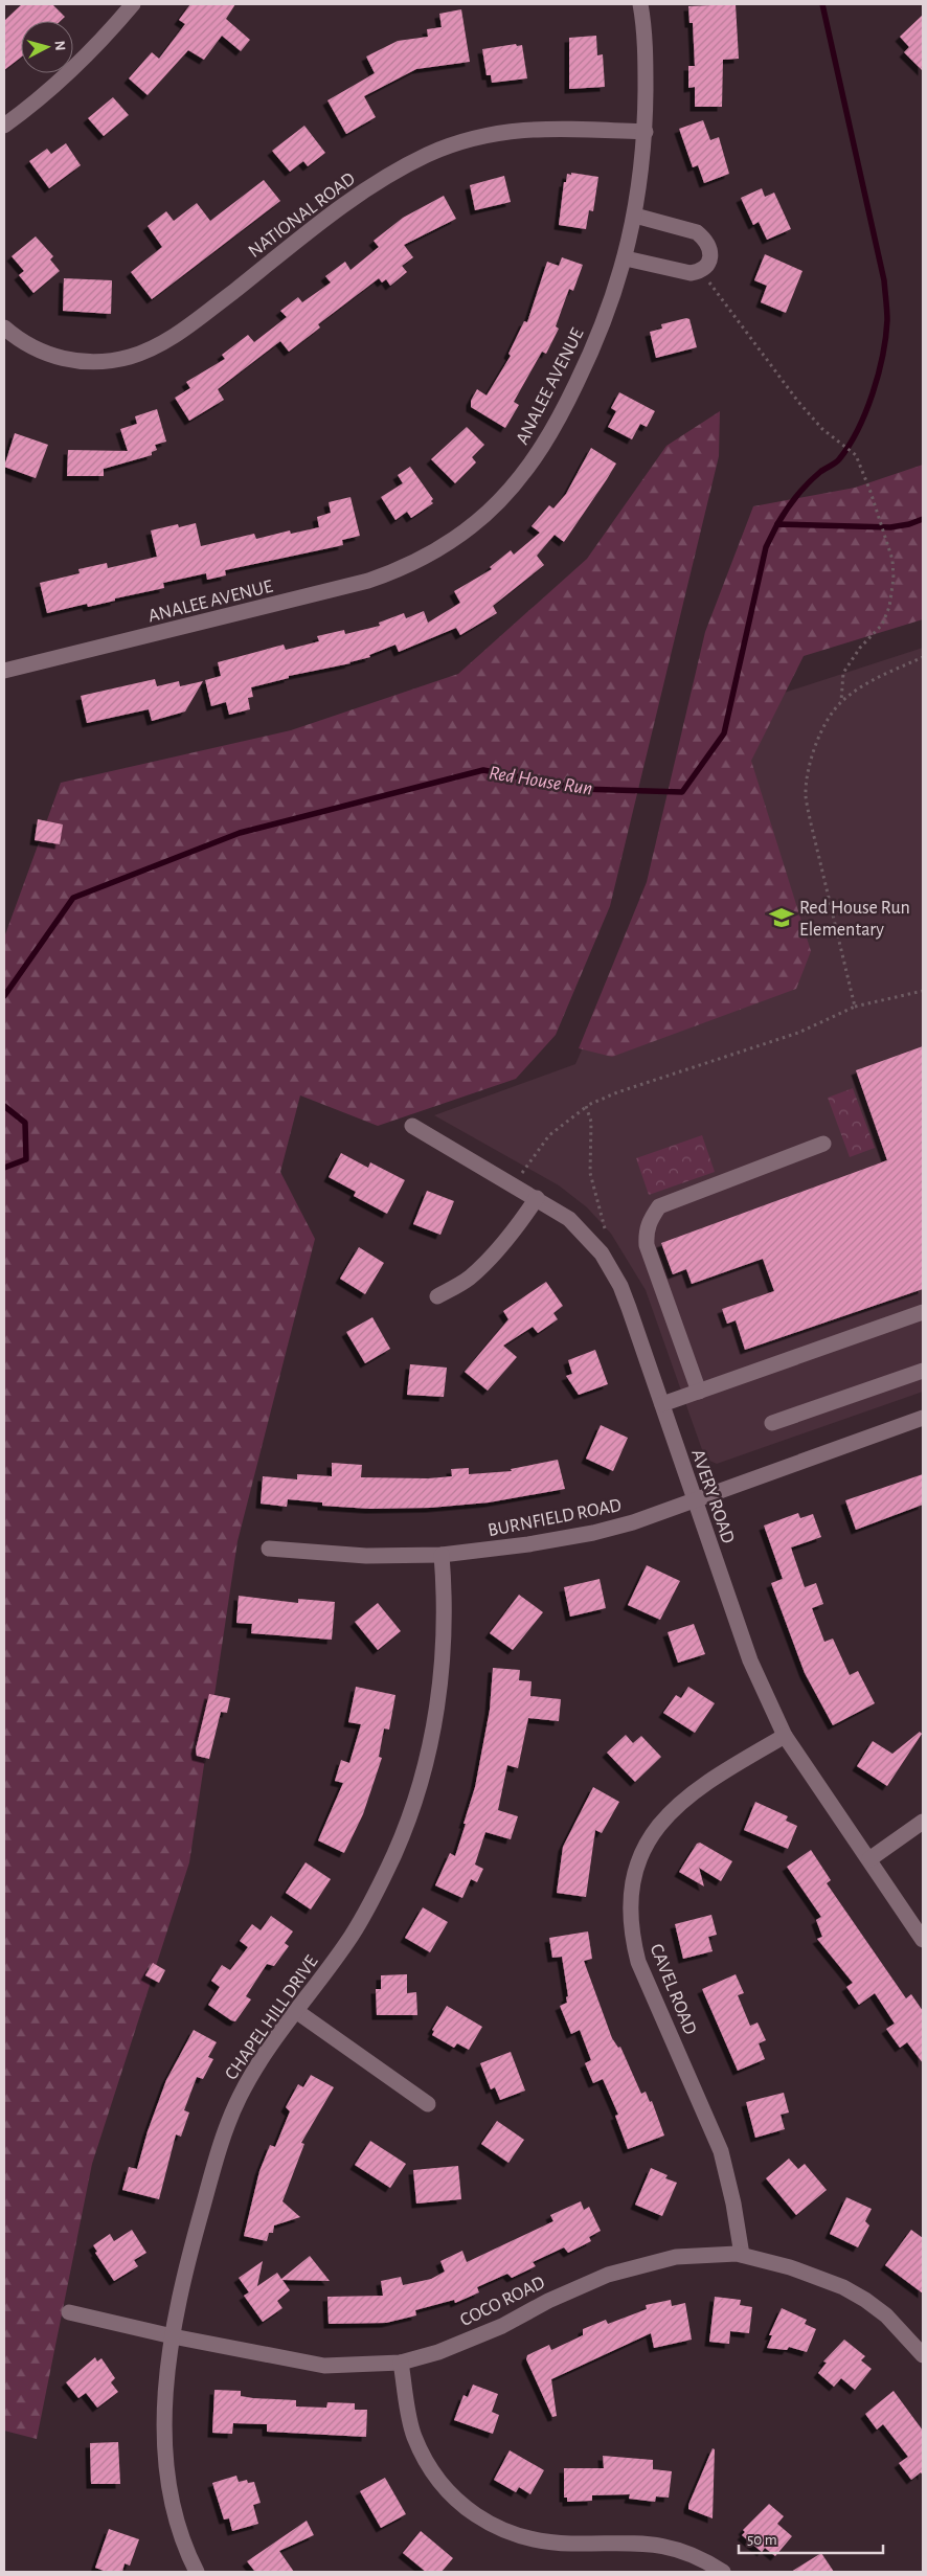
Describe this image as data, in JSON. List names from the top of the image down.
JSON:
{
  "streets": {
    "street": [
      "NATIONAL ROAD",
      "ANALEE AVENUE",
      "AVERY ROAD",
      "BURNFIELD ROAD",
      "CAVEL ROAD",
      "CHAPEL HILL DRIVE",
      "COCO ROAD"
    ]
  },
  "crossings": [
    ["NATIONAL ROAD", "ANALEE AVENUE"],
    ["AVERY ROAD", "BURNFIELD ROAD"],
    ["AVERY ROAD", "CAVEL ROAD"],
    ["BURNFIELD ROAD", "CHAPEL HILL DRIVE"],
    ["CAVEL ROAD", "COCO ROAD"],
    ["CHAPEL HILL DRIVE", "COCO ROAD"]
  ],
  "water": ["Red House Run"],
  "places": {
    "school or university": ["Red House Run Elementary"]
  },
  "scale_bar": "50 m",
  "north": "right"
}
